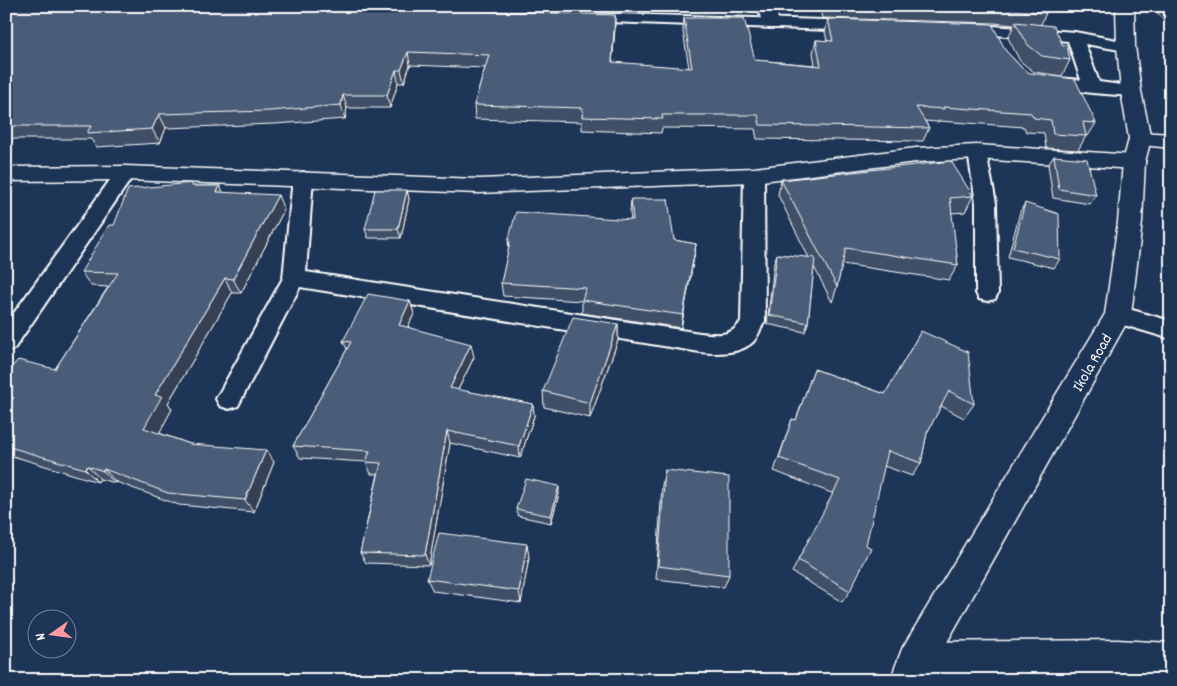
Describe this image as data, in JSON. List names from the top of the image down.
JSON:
{
  "streets": {
    "street": ["Ikola Road"]
  },
  "north": "left"
}
